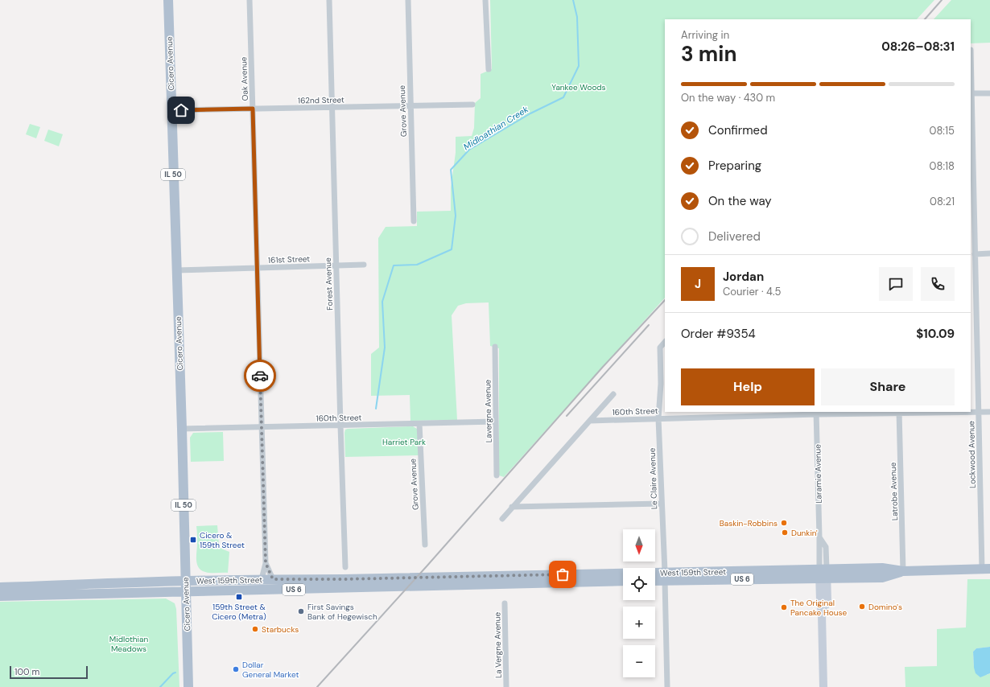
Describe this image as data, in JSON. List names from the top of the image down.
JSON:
{
  "streets": {
    "main road": [
      "Cicero Avenue",
      "IL 50",
      "West 159th Street",
      "US 6"
    ],
    "street": [
      "Oak Avenue",
      "162nd Street",
      "Grove Avenue",
      "161st Street",
      "Forest Avenue",
      "Lavergne Avenue",
      "160th Street",
      "Lockwood Avenue",
      "Laramie Avenue",
      "Le Claire Avenue",
      "Latrobe Avenue",
      "La Vergne Avenue"
    ]
  },
  "crossings": [
    ["Cicero Avenue", "162nd Street"],
    ["Cicero Avenue", "161st Street"],
    ["Cicero Avenue", "160th Street"],
    ["Cicero Avenue", "West 159th Street"],
    ["Oak Avenue", "162nd Street"],
    ["Oak Avenue", "161st Street"],
    ["Oak Avenue", "160th Street"],
    ["Oak Avenue", "West 159th Street"],
    ["162nd Street", "Grove Avenue"],
    ["162nd Street", "Forest Avenue"],
    ["Grove Avenue", "160th Street"],
    ["161st Street", "Forest Avenue"],
    ["Forest Avenue", "160th Street"],
    ["Lavergne Avenue", "160th Street"],
    ["160th Street", "Lockwood Avenue"],
    ["160th Street", "Laramie Avenue"],
    ["160th Street", "Le Claire Avenue"],
    ["160th Street", "Latrobe Avenue"],
    ["Lockwood Avenue", "West 159th Street"],
    ["Laramie Avenue", "West 159th Street"],
    ["Le Claire Avenue", "West 159th Street"],
    ["Latrobe Avenue", "West 159th Street"]
  ],
  "water": ["Midloathian Creek"],
  "parks": ["Yankee Woods", "Harriet Park", "Midlothian Meadows"],
  "places": {
    "other": [
      "Baskin-Robbins",
      "Dunkin'",
      "Domino's",
      "The Original Pancake House",
      "First Savings Bank of Hegewisch",
      "Starbucks",
      "Dollar General Market"
    ],
    "transit": ["Cicero & 159th Street", "159th Street & Cicero (Metra)"]
  },
  "scale_bar": "100 m",
  "north": "bottom",
  "page": {
    "heading": ["3 min", "Arriving in", "08:26–08:31"],
    "panel": [
      "Jordan",
      "Courier · 4.5",
      "Order #9354",
      "$10.09"
    ],
    "bar": "On the way · 430 m",
    "list": [
      ["Confirmed", "08:15"],
      ["Preparing", "08:18"],
      ["On the way", "08:21"],
      "Delivered"
    ],
    "round": "J",
    "buttons": ["Help", "Share"],
    "map_buttons": ["+", "−"],
    "scale": "100 m"
  }
}
